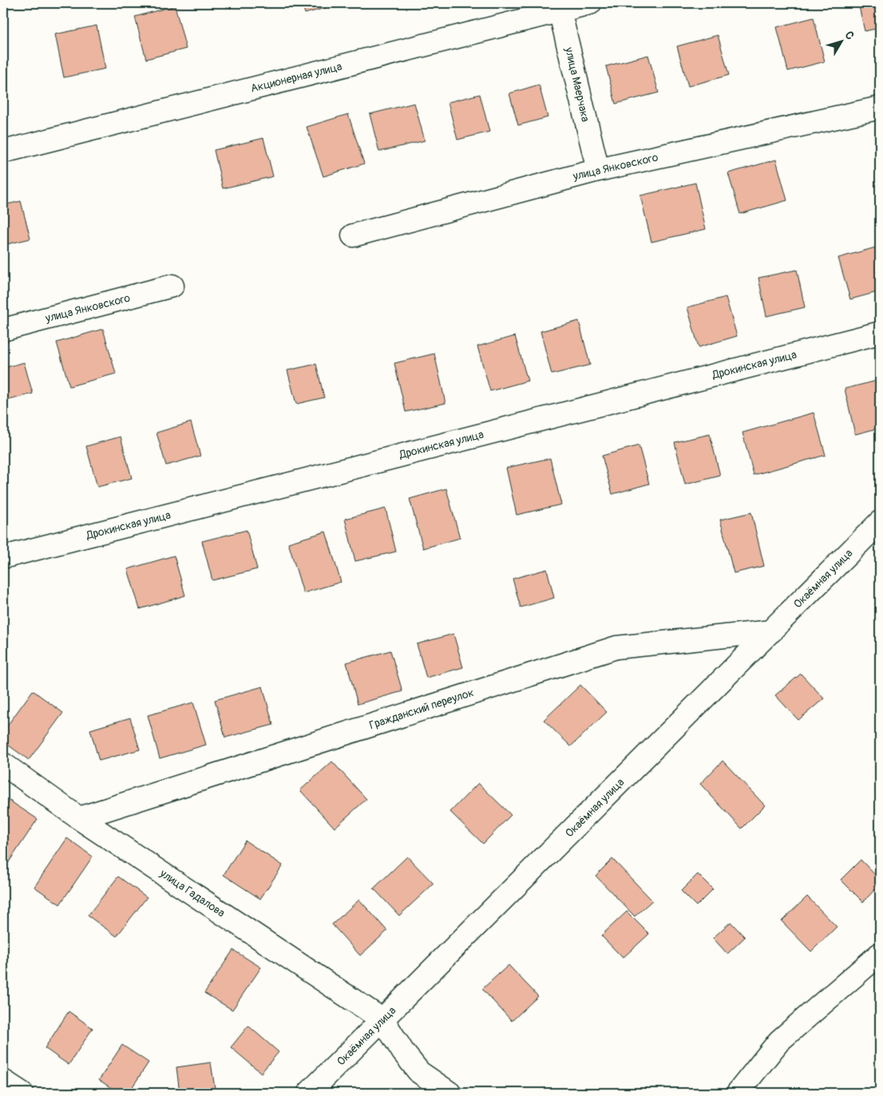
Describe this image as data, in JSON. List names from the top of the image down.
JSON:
{
  "streets": {
    "street": [
      "Акционерная улица",
      "улица Маерчака",
      "улица Янковского",
      "Дрокинская улица",
      "Окаёмная улица",
      "Гражданский переулок",
      "улица Гадалова"
    ]
  },
  "crossings": [
    ["Акционерная улица", "улица Маерчака"],
    ["улица Маерчака", "улица Янковского"],
    ["Окаёмная улица", "Гражданский переулок"],
    ["Окаёмная улица", "улица Гадалова"],
    ["Гражданский переулок", "улица Гадалова"]
  ],
  "north": "top right"
}
